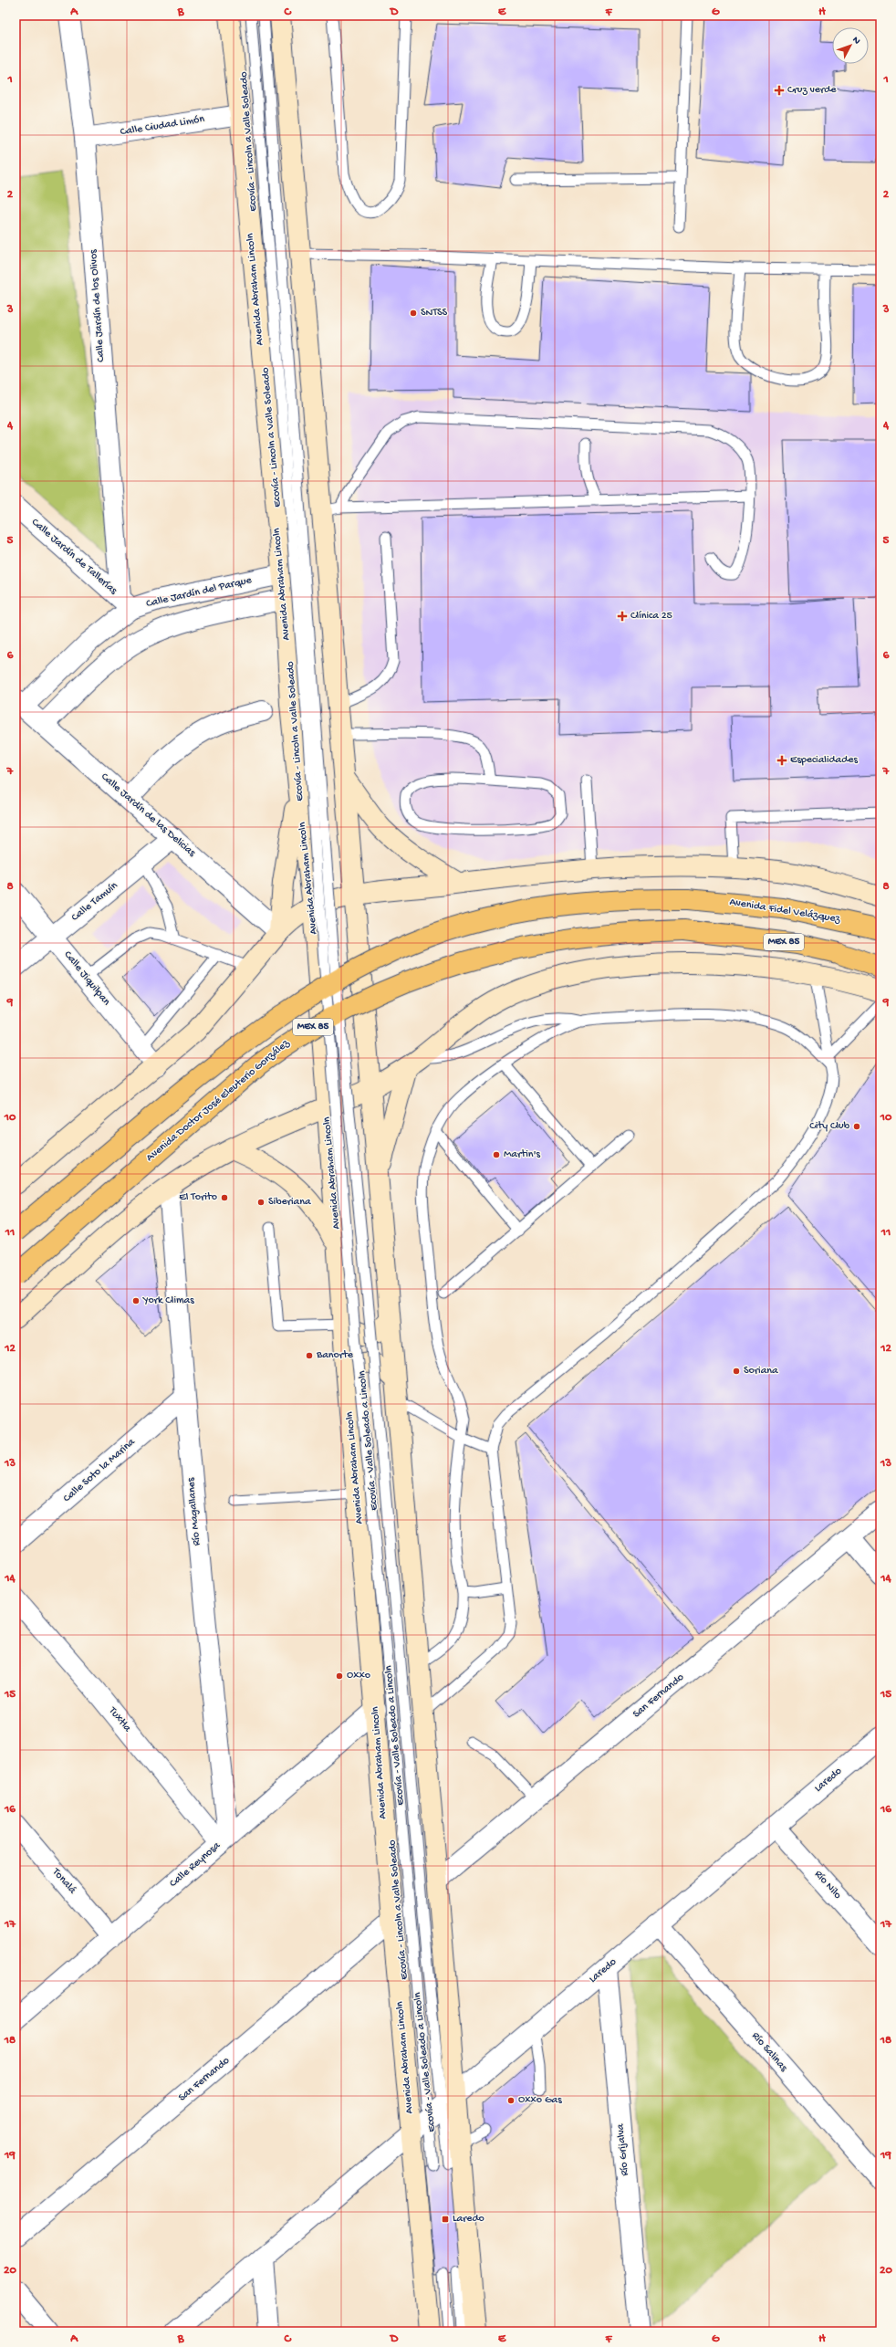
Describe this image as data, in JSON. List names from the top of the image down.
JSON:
{
  "streets": {
    "highway": ["Avenida Fidel Velázquez", "MEX 85", "Avenida Doctor José Eleuterio González"],
    "main road": ["Avenida Abraham Lincoln"],
    "street": [
      "Calle Ciudad Limón",
      "Calle Jardín de los Olivos",
      "Calle Jardín de Tallerías",
      "Calle Jardín del Parque",
      "Calle Jardín de las Delicias",
      "Calle Tamuín",
      "Calle Jiquilpan",
      "Calle Soto la Marina",
      "Río Magallanes",
      "San Fernando",
      "Tuxtla",
      "Laredo",
      "Calle Reynosa",
      "Tonalá",
      "Río Nilo",
      "Río Salinas",
      "Río Grijalva"
    ],
    "lane": ["Ecovía - Lincoln a Valle Soleado", "Ecovía - Valle Soleado a Lincoln"]
  },
  "crossings": [
    ["Calle Ciudad Limón", "Avenida Abraham Lincoln"],
    ["Calle Ciudad Limón", "Calle Jardín de los Olivos"],
    ["Ecovía - Lincoln a Valle Soleado", "Ecovía - Valle Soleado a Lincoln"],
    ["Ecovía - Lincoln a Valle Soleado", "Laredo"],
    ["Avenida Abraham Lincoln", "Calle Jardín del Parque"],
    ["Avenida Abraham Lincoln", "San Fernando"],
    ["Avenida Abraham Lincoln", "Laredo"],
    ["Avenida Abraham Lincoln", "Calle Reynosa"],
    ["Calle Jardín de los Olivos", "Calle Jardín de Tallerías"],
    ["Calle Jardín de los Olivos", "Calle Jardín del Parque"],
    ["Calle Jardín de Tallerías", "Calle Jardín del Parque"],
    ["Calle Jardín del Parque", "Calle Jardín de las Delicias"],
    ["Calle Jardín de las Delicias", "Calle Tamuín"],
    ["Calle Tamuín", "Calle Jiquilpan"],
    ["Ecovía - Valle Soleado a Lincoln", "Laredo"],
    ["Calle Soto la Marina", "Río Magallanes"],
    ["Río Magallanes", "Tuxtla"],
    ["Río Magallanes", "Calle Reynosa"],
    ["Tuxtla", "Calle Reynosa"],
    ["Laredo", "Río Nilo"],
    ["Laredo", "Río Salinas"],
    ["Laredo", "Río Grijalva"],
    ["Calle Reynosa", "Tonalá"]
  ],
  "places": {
    "health": ["Cruz verde", "Clínica 25", "Especialidades"],
    "other": [
      "SNTSS",
      "City Club",
      "Martin's",
      "El Torito",
      "Siberiana",
      "York Climas",
      "Banorte",
      "Soriana",
      "Oxxo",
      "Oxxo Gas"
    ],
    "transit": ["Laredo"]
  },
  "north": "top right",
  "grid": {
    "columns": [
      "A",
      "B",
      "C",
      "D",
      "E",
      "F",
      "G",
      "H"
    ],
    "rows": [
      "1",
      "2",
      "3",
      "4",
      "5",
      "6",
      "7",
      "8",
      "9",
      "10",
      "11",
      "12",
      "13",
      "14",
      "15",
      "16",
      "17",
      "18",
      "19",
      "20"
    ]
  }
}
